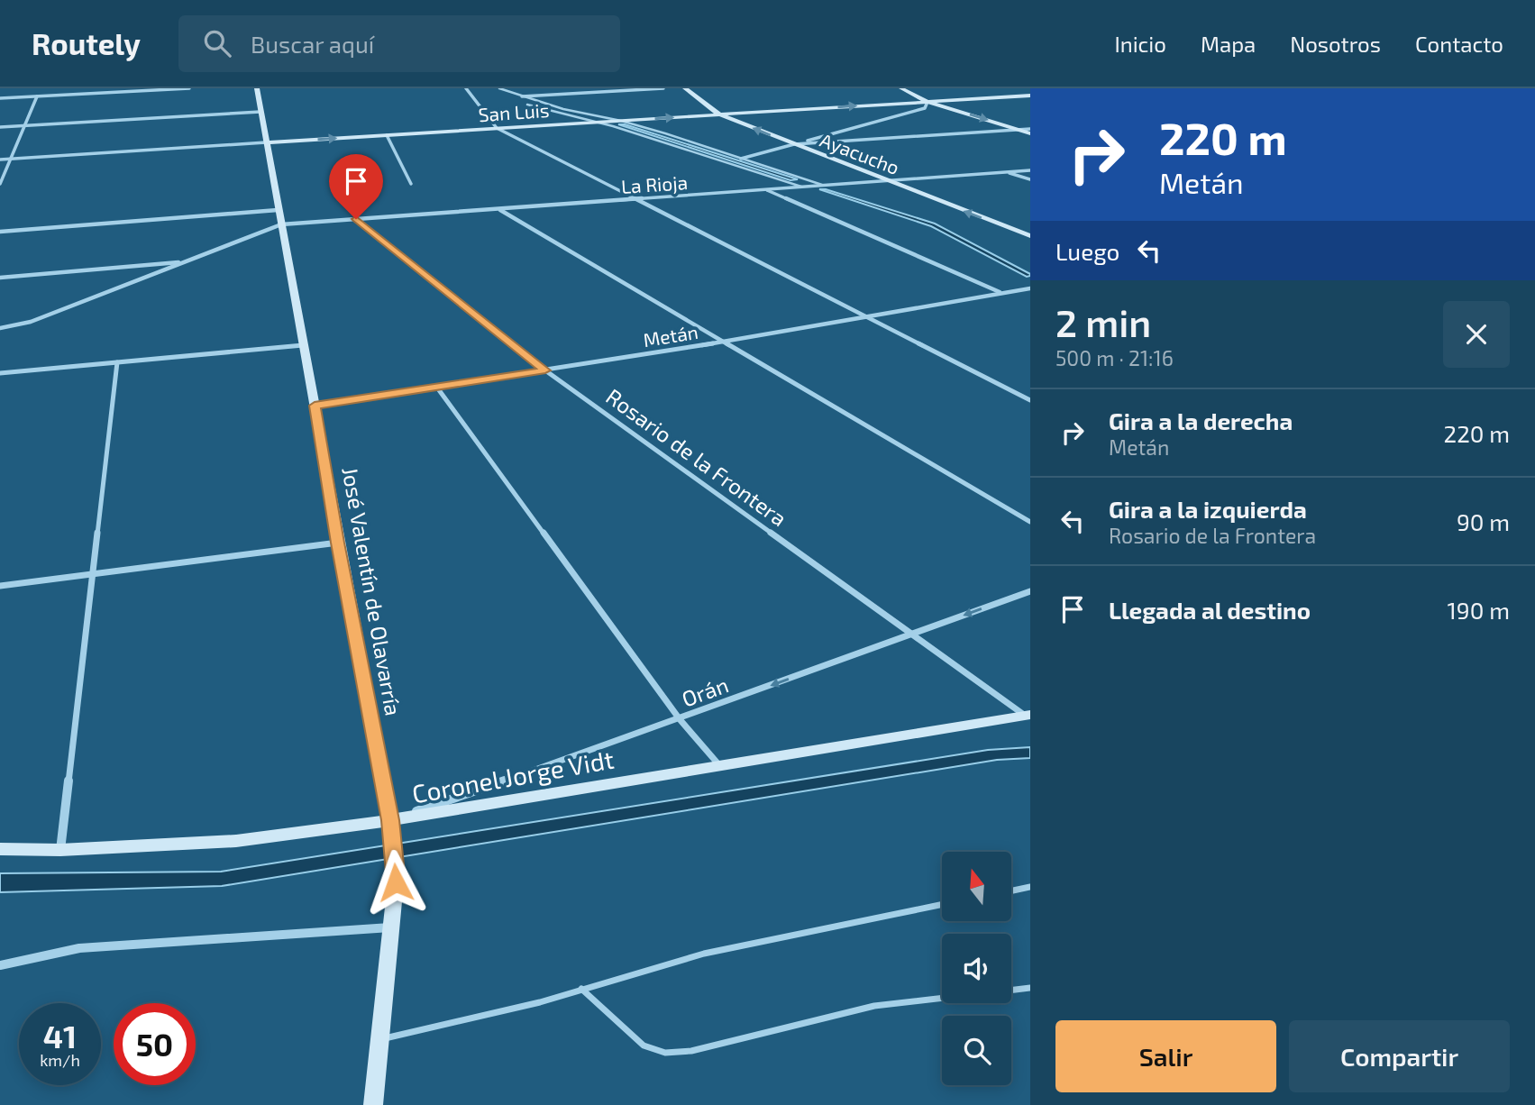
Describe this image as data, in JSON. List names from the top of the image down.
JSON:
{
  "streets": {
    "street": [
      "San Luis",
      "Ayacucho",
      "La Rioja",
      "Metán",
      "Rosario de la Frontera",
      "José Valentín de Olavarría",
      "Orán",
      "Coronel Jorge Vidt"
    ]
  },
  "crossings": [
    ["San Luis", "Ayacucho"],
    ["San Luis", "José Valentín de Olavarría"],
    ["Ayacucho", "La Rioja"],
    ["La Rioja", "Rosario de la Frontera"],
    ["La Rioja", "José Valentín de Olavarría"],
    ["Metán", "Rosario de la Frontera"],
    ["Metán", "José Valentín de Olavarría"],
    ["Rosario de la Frontera", "Orán"],
    ["Rosario de la Frontera", "Coronel Jorge Vidt"],
    ["José Valentín de Olavarría", "Orán"],
    ["José Valentín de Olavarría", "Coronel Jorge Vidt"],
    ["Orán", "Coronel Jorge Vidt"]
  ],
  "one_way": ["Orán"],
  "north": "top",
  "page": {
    "header": "Routely",
    "search": "Buscar aquí",
    "nav": [
      "Inicio",
      "Mapa",
      "Nosotros",
      "Contacto"
    ],
    "turn": ["220 m", "Metán"],
    "then": "Luego",
    "heading": ["2 min", "500 m · 21:16"],
    "list": [
      {
        "name": "Gira a la derecha",
        "note": "Metán",
        "value": "220 m"
      },
      {
        "name": "Gira a la izquierda",
        "note": "Rosario de la Frontera",
        "value": "90 m"
      },
      {
        "name": "Llegada al destino",
        "value": "190 m"
      }
    ],
    "speed": "41 km/h",
    "limit": "50",
    "buttons": ["Salir", "Compartir"]
  }
}
